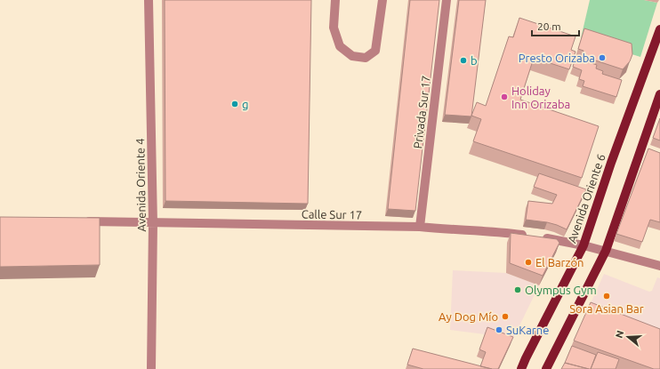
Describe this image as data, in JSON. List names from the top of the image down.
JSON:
{
  "streets": {
    "main road": ["Avenida Oriente 6"],
    "street": ["Privada Sur 17", "Avenida Oriente 4", "Calle Sur 17"]
  },
  "crossings": [
    ["Privada Sur 17", "Calle Sur 17"],
    ["Avenida Oriente 4", "Calle Sur 17"],
    ["Avenida Oriente 6", "Calle Sur 17"]
  ],
  "places": [
    "Presto Orizaba",
    "b",
    "Holiday Inn Orizaba",
    "g",
    "El Barzón",
    "Olympus Gym",
    "Sora Asian Bar",
    "Ay Dog Mío",
    "SuKarne"
  ],
  "scale_bar": "20 m",
  "north": "left"
}
